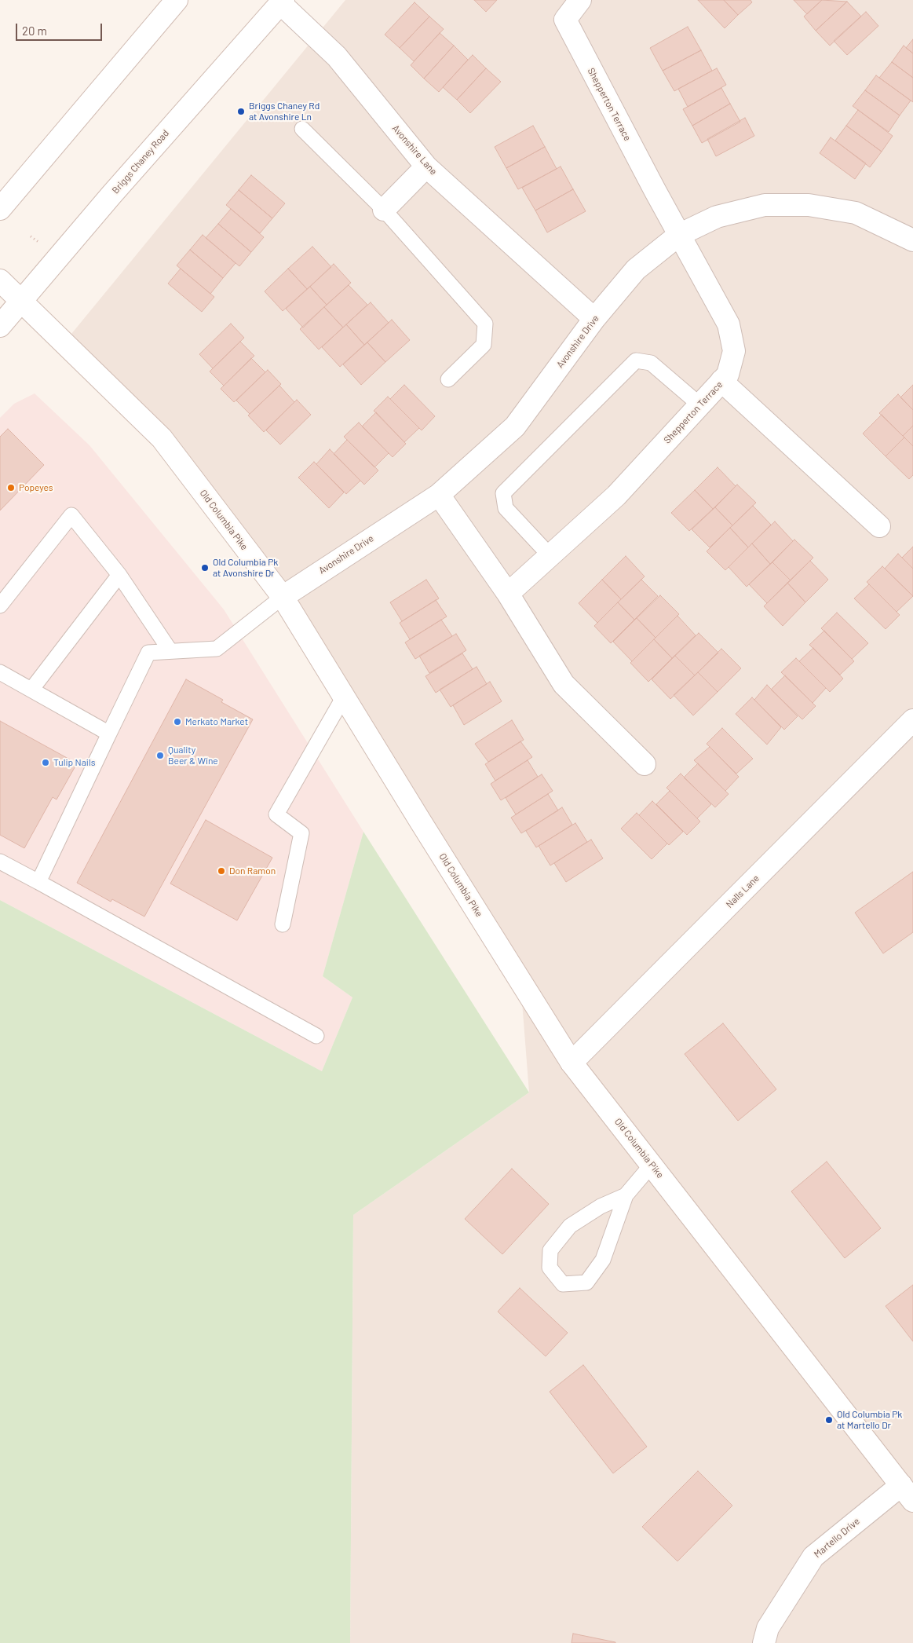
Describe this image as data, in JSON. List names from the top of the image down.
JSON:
{
  "streets": {
    "street": [
      "Shepperton Terrace",
      "Avonshire Lane",
      "Briggs Chaney Road",
      "Avonshire Drive",
      "Old Columbia Pike",
      "Nalls Lane",
      "Martello Drive"
    ]
  },
  "crossings": [
    ["Shepperton Terrace", "Avonshire Drive"],
    ["Avonshire Lane", "Briggs Chaney Road"],
    ["Avonshire Lane", "Avonshire Drive"],
    ["Briggs Chaney Road", "Old Columbia Pike"],
    ["Avonshire Drive", "Old Columbia Pike"],
    ["Old Columbia Pike", "Nalls Lane"],
    ["Old Columbia Pike", "Martello Drive"]
  ],
  "places": [
    "Briggs Chaney Rd at Avonshire Ln",
    "Popeyes",
    "Old Columbia Pk at Avonshire Dr",
    "Merkato Market",
    "Quality Beer & Wine",
    "Tulip Nails",
    "Don Ramon",
    "Old Columbia Pk at Martello Dr"
  ],
  "scale_bar": "20 m"
}
